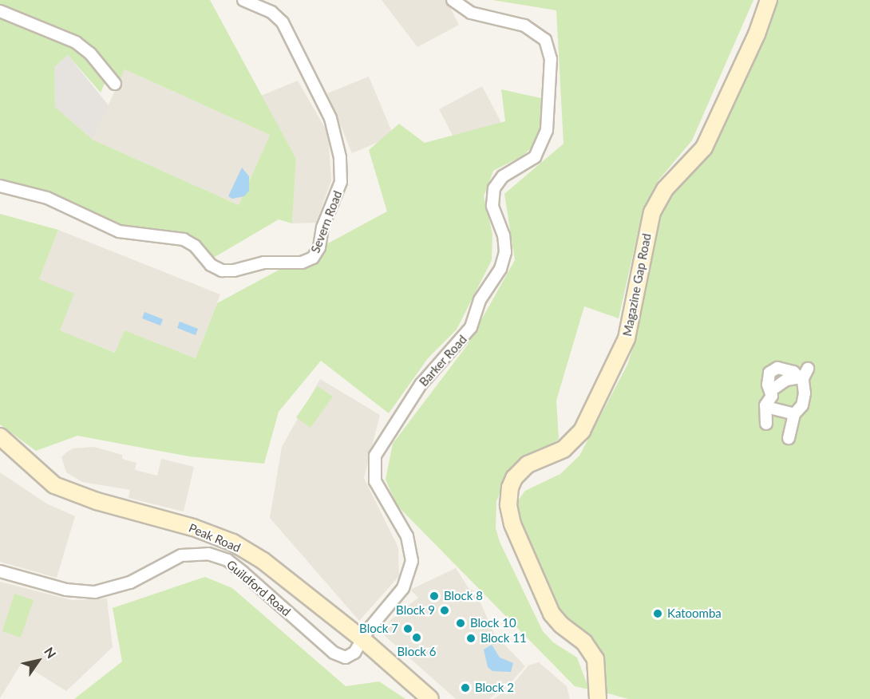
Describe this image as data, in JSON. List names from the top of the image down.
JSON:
{
  "streets": {
    "main road": ["Magazine Gap Road", "Peak Road"],
    "street": ["Severn Road", "Barker Road", "Guildford Road"]
  },
  "crossings": [
    ["Barker Road", "Peak Road"],
    ["Barker Road", "Guildford Road"],
    ["Peak Road", "Guildford Road"]
  ],
  "places": [
    "Block 8",
    "Block 9",
    "Katoomba",
    "Block 10",
    "Block 7",
    "Block 6",
    "Block 11",
    "Block 2"
  ],
  "north": "top right"
}
